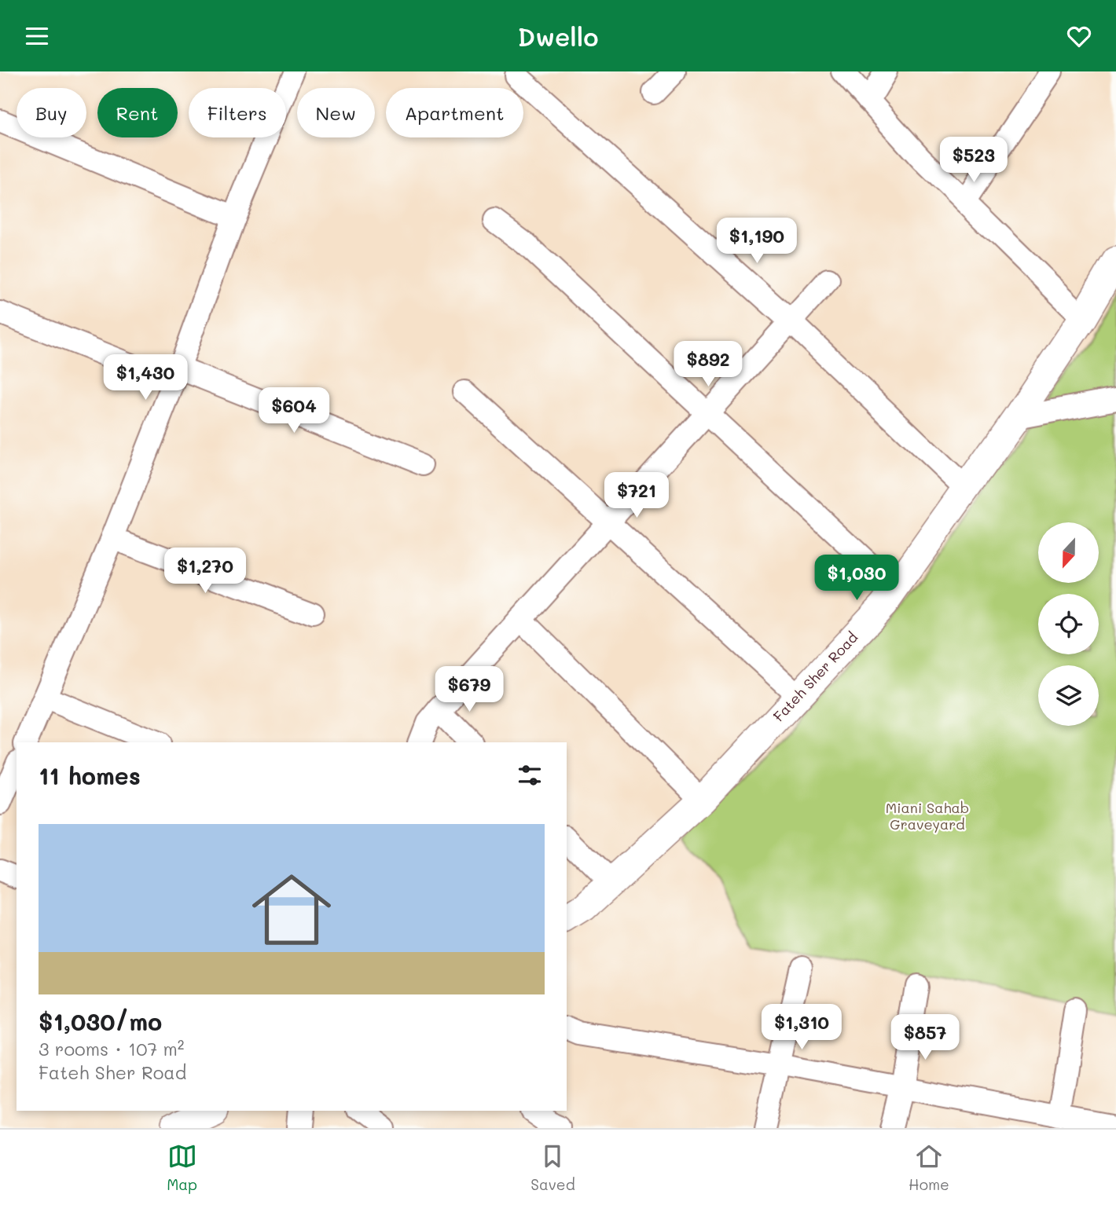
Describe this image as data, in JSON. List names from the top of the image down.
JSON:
{
  "streets": {
    "street": ["Fateh Sher Road"]
  },
  "parks": ["Miani Sahab Graveyard"],
  "north": "bottom",
  "page": {
    "header": "Dwello",
    "chip": [
      "Buy",
      "Rent",
      "Filters",
      "New",
      "Apartment"
    ],
    "price": [
      "$523",
      "$1,190",
      "$892",
      "$1,430",
      "$604",
      "$721",
      "$1,270",
      "$1,030",
      "$679",
      "$1,310",
      "$857"
    ],
    "heading": "11 homes",
    "list": [
      {
        "name": "$1,030/mo",
        "note": "3 rooms · 107 m² · Fateh Sher Road"
      }
    ],
    "tabs": ["Map", "Saved", "Home"]
  }
}
